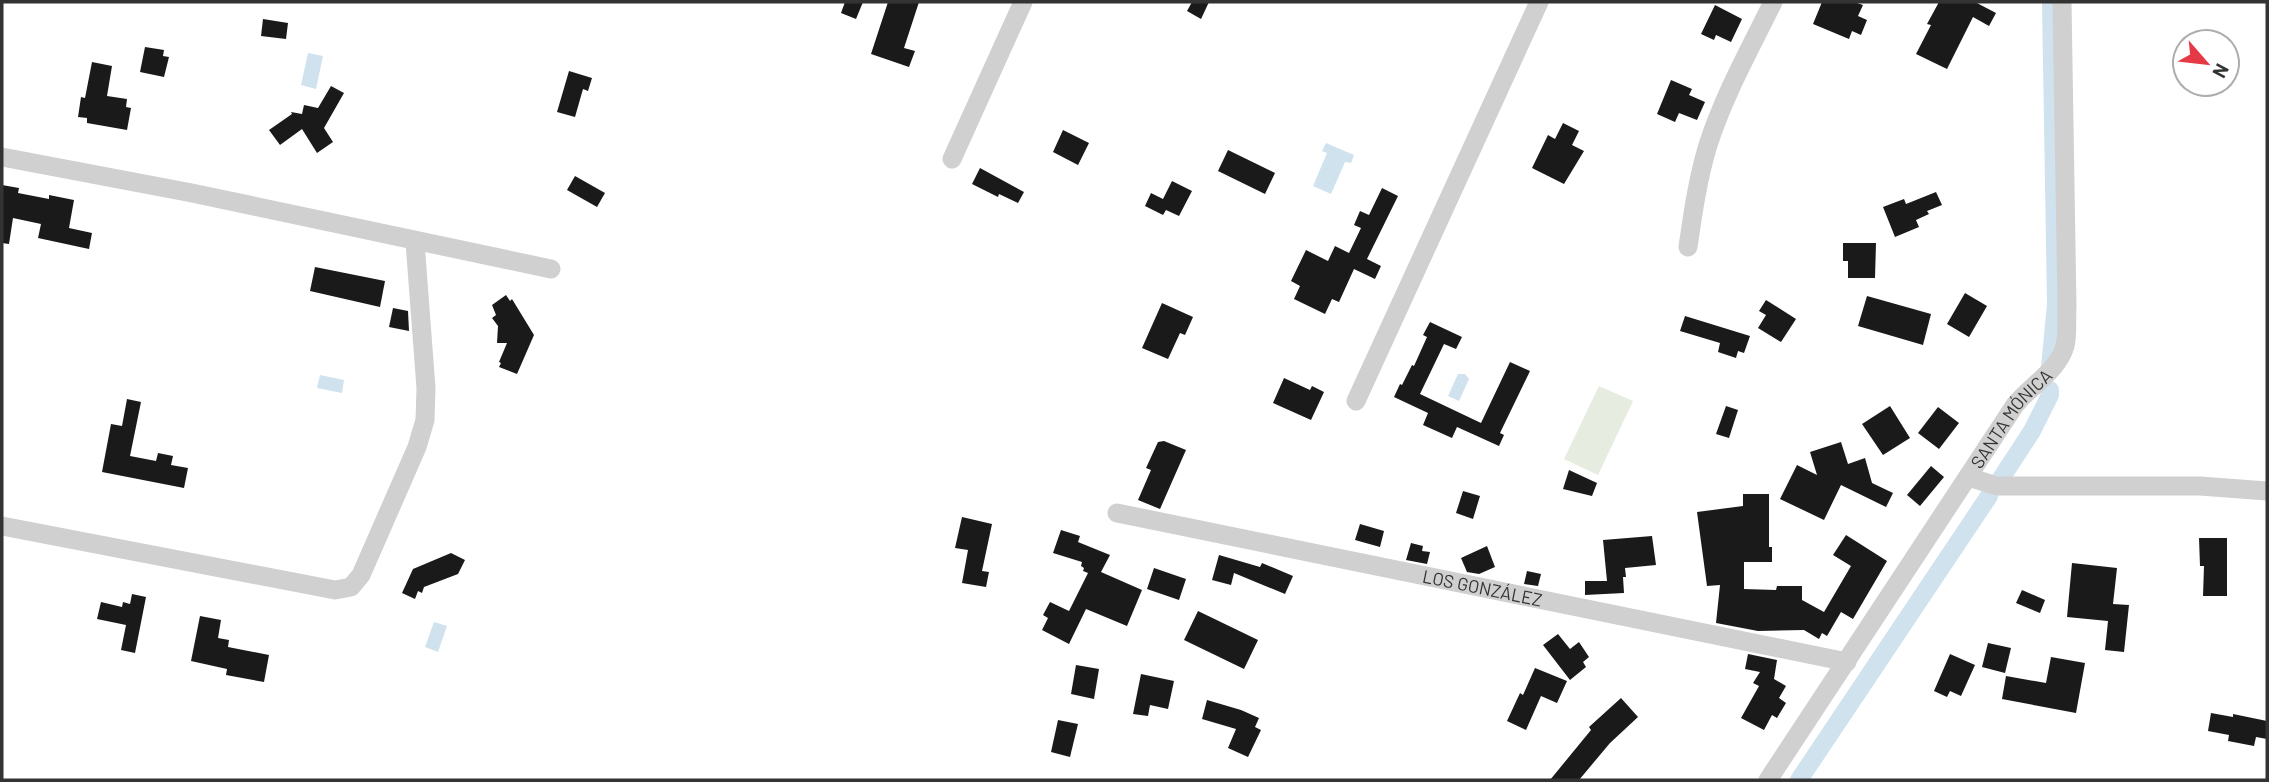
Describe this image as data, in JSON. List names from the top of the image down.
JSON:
{
  "streets": {
    "street": ["SANTA MÓNICA", "LOS GONZÁLEZ"]
  },
  "crossings": [
    ["SANTA MÓNICA", "LOS GONZÁLEZ"]
  ],
  "north": "bottom right"
}
